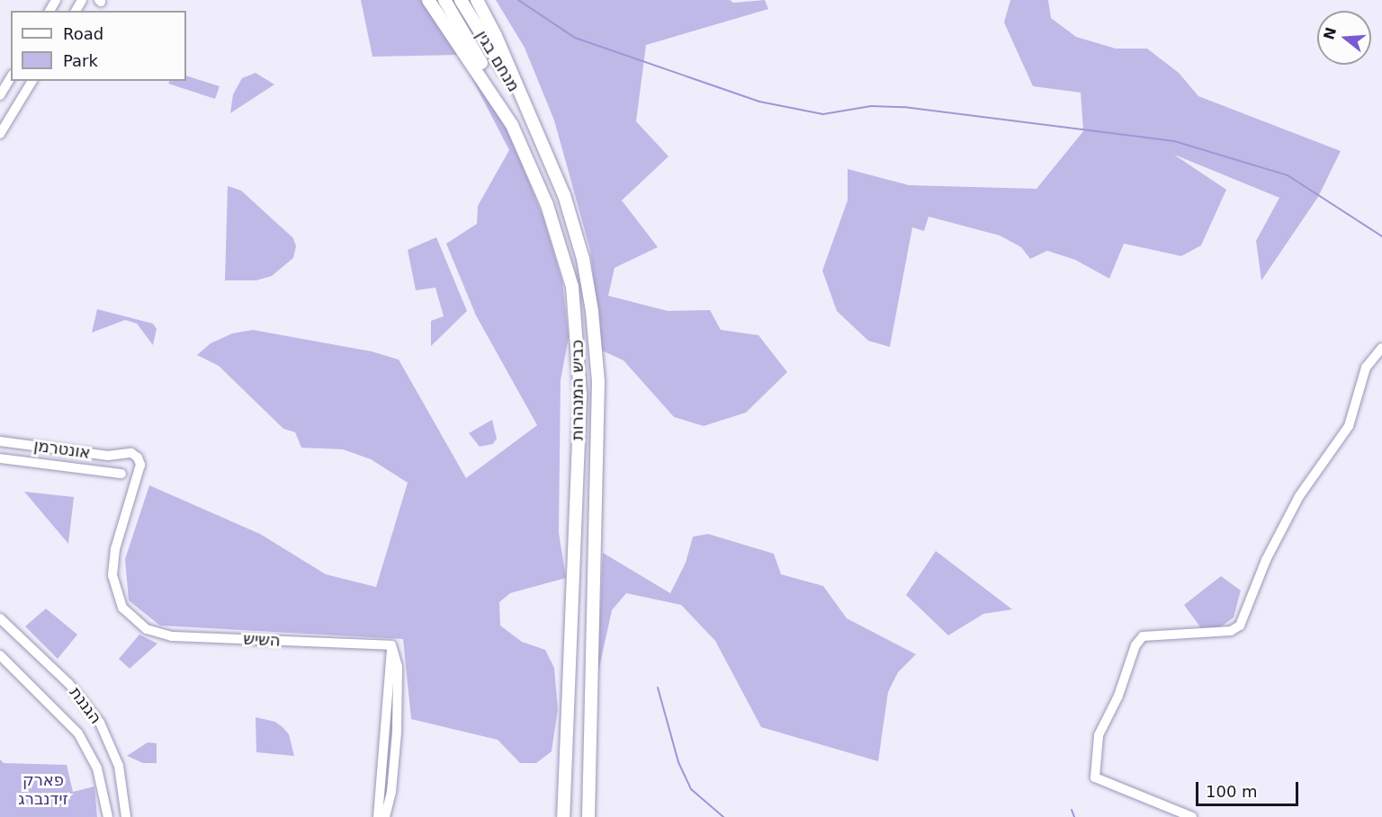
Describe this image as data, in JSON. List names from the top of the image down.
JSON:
{
  "streets": {
    "highway": ["מנחם בגין", "כביש המנהרות"],
    "street": ["אונטרמן", "השיש", "הגננת"]
  },
  "crossings": [
    ["מנחם בגין", "כביש המנהרות"]
  ],
  "parks": ["פארק זידנברג"],
  "legend": ["Road", "Park"],
  "scale_bar": "100 m",
  "north": "left"
}
